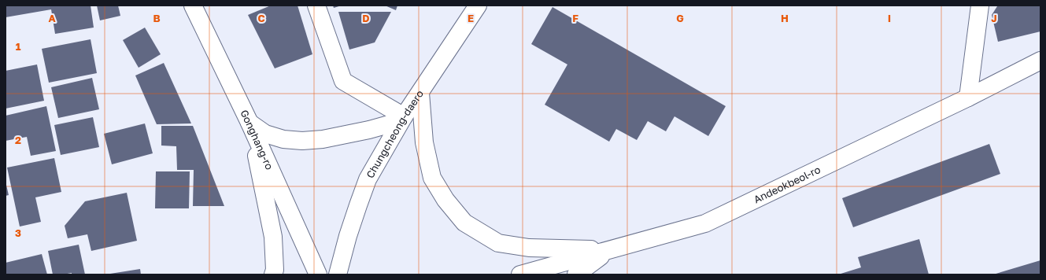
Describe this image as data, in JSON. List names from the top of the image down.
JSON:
{
  "streets": {
    "street": ["Chungcheong-daero", "Gonghang-ro", "Andeokbeol-ro"]
  },
  "grid": {
    "columns": [
      "A",
      "B",
      "C",
      "D",
      "E",
      "F",
      "G",
      "H",
      "I",
      "J"
    ],
    "rows": ["1", "2", "3"]
  }
}
